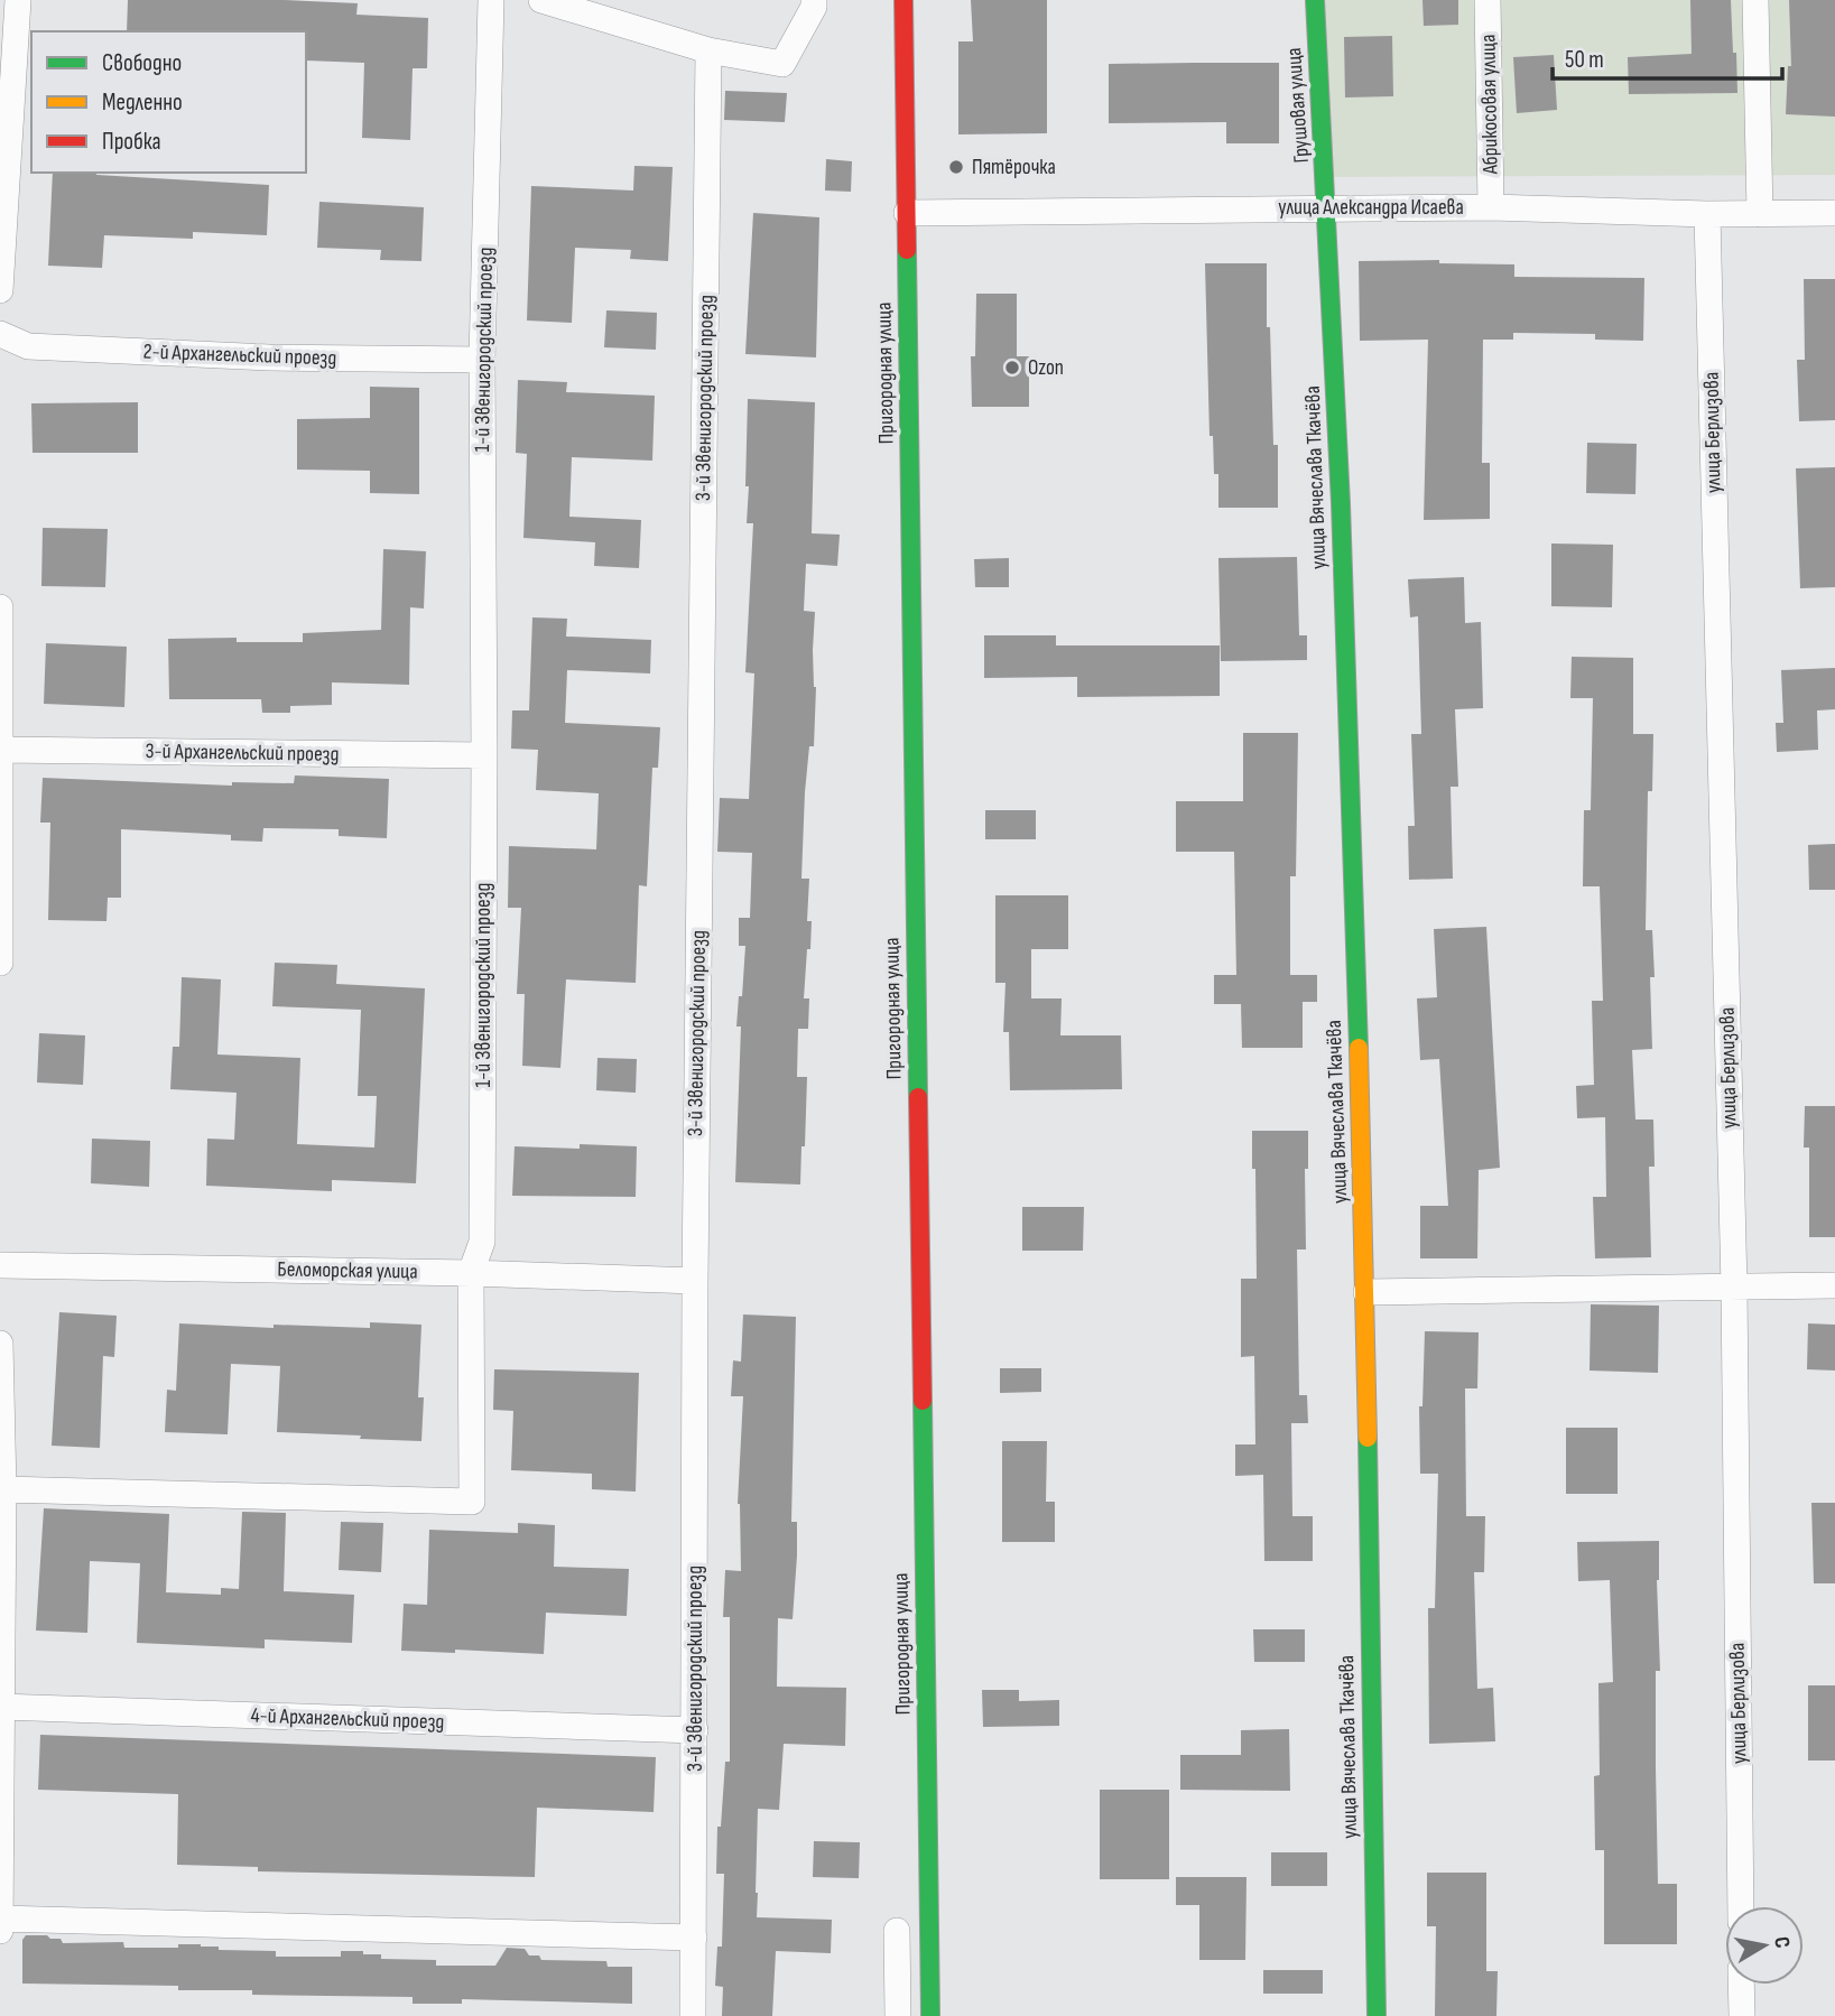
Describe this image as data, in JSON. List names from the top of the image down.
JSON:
{
  "streets": {
    "street": [
      "Абрикосовая улица",
      "Грушовая улица",
      "улица Александра Исаева",
      "1-й Звенигородский проезд",
      "2-й Архангельский проезд",
      "Пригородная улица",
      "3-й Звенигородский проезд",
      "улица Берлизова",
      "улица Вячеслава Ткачёва",
      "3-й Архангельский проезд",
      "Беломорская улица",
      "4-й Архангельский проезд"
    ]
  },
  "crossings": [
    ["Абрикосовая улица", "улица Александра Исаева"],
    ["Грушовая улица", "улица Александра Исаева"],
    ["Грушовая улица", "улица Вячеслава Ткачёва"],
    ["улица Александра Исаева", "Пригородная улица"],
    ["улица Александра Исаева", "улица Берлизова"],
    ["улица Александра Исаева", "улица Вячеслава Ткачёва"],
    ["1-й Звенигородский проезд", "2-й Архангельский проезд"],
    ["1-й Звенигородский проезд", "3-й Архангельский проезд"],
    ["1-й Звенигородский проезд", "Беломорская улица"],
    ["3-й Звенигородский проезд", "Беломорская улица"],
    ["3-й Звенигородский проезд", "4-й Архангельский проезд"]
  ],
  "places": ["Пятёрочка", "Ozon"],
  "legend": ["Свободно", "Медленно", "Пробка"],
  "scale_bar": "50 m",
  "north": "right"
}
